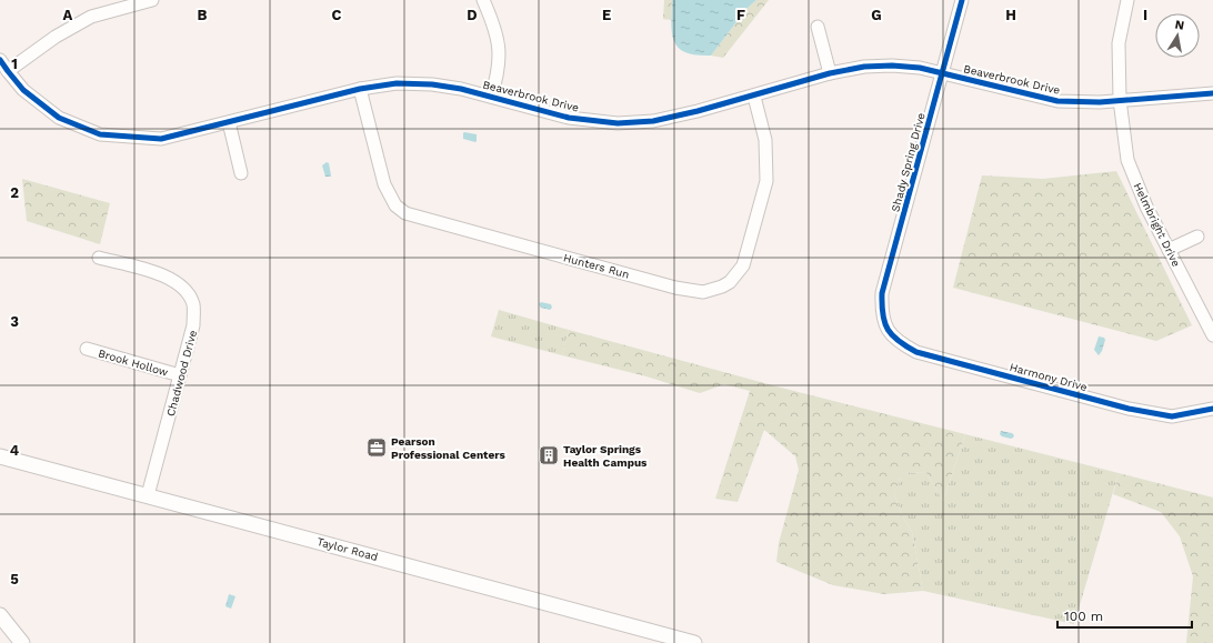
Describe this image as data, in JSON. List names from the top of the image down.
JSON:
{
  "streets": {
    "main road": ["Taylor Road"],
    "street": [
      "Beaverbrook Drive",
      "Shady Spring Drive",
      "Helmbright Drive",
      "Hunters Run",
      "Brook Hollow",
      "Chadwood Drive",
      "Harmony Drive"
    ]
  },
  "crossings": [
    ["Beaverbrook Drive", "Shady Spring Drive"],
    ["Beaverbrook Drive", "Helmbright Drive"],
    ["Beaverbrook Drive", "Hunters Run"],
    ["Shady Spring Drive", "Harmony Drive"],
    ["Brook Hollow", "Chadwood Drive"],
    ["Chadwood Drive", "Taylor Road"]
  ],
  "places": {
    "office": ["Pearson Professional Centers"],
    "building": ["Taylor Springs Health Campus"]
  },
  "scale_bar": "100 m",
  "north": "top",
  "grid": {
    "columns": [
      "A",
      "B",
      "C",
      "D",
      "E",
      "F",
      "G",
      "H",
      "I"
    ],
    "rows": [
      "1",
      "2",
      "3",
      "4",
      "5"
    ]
  }
}
